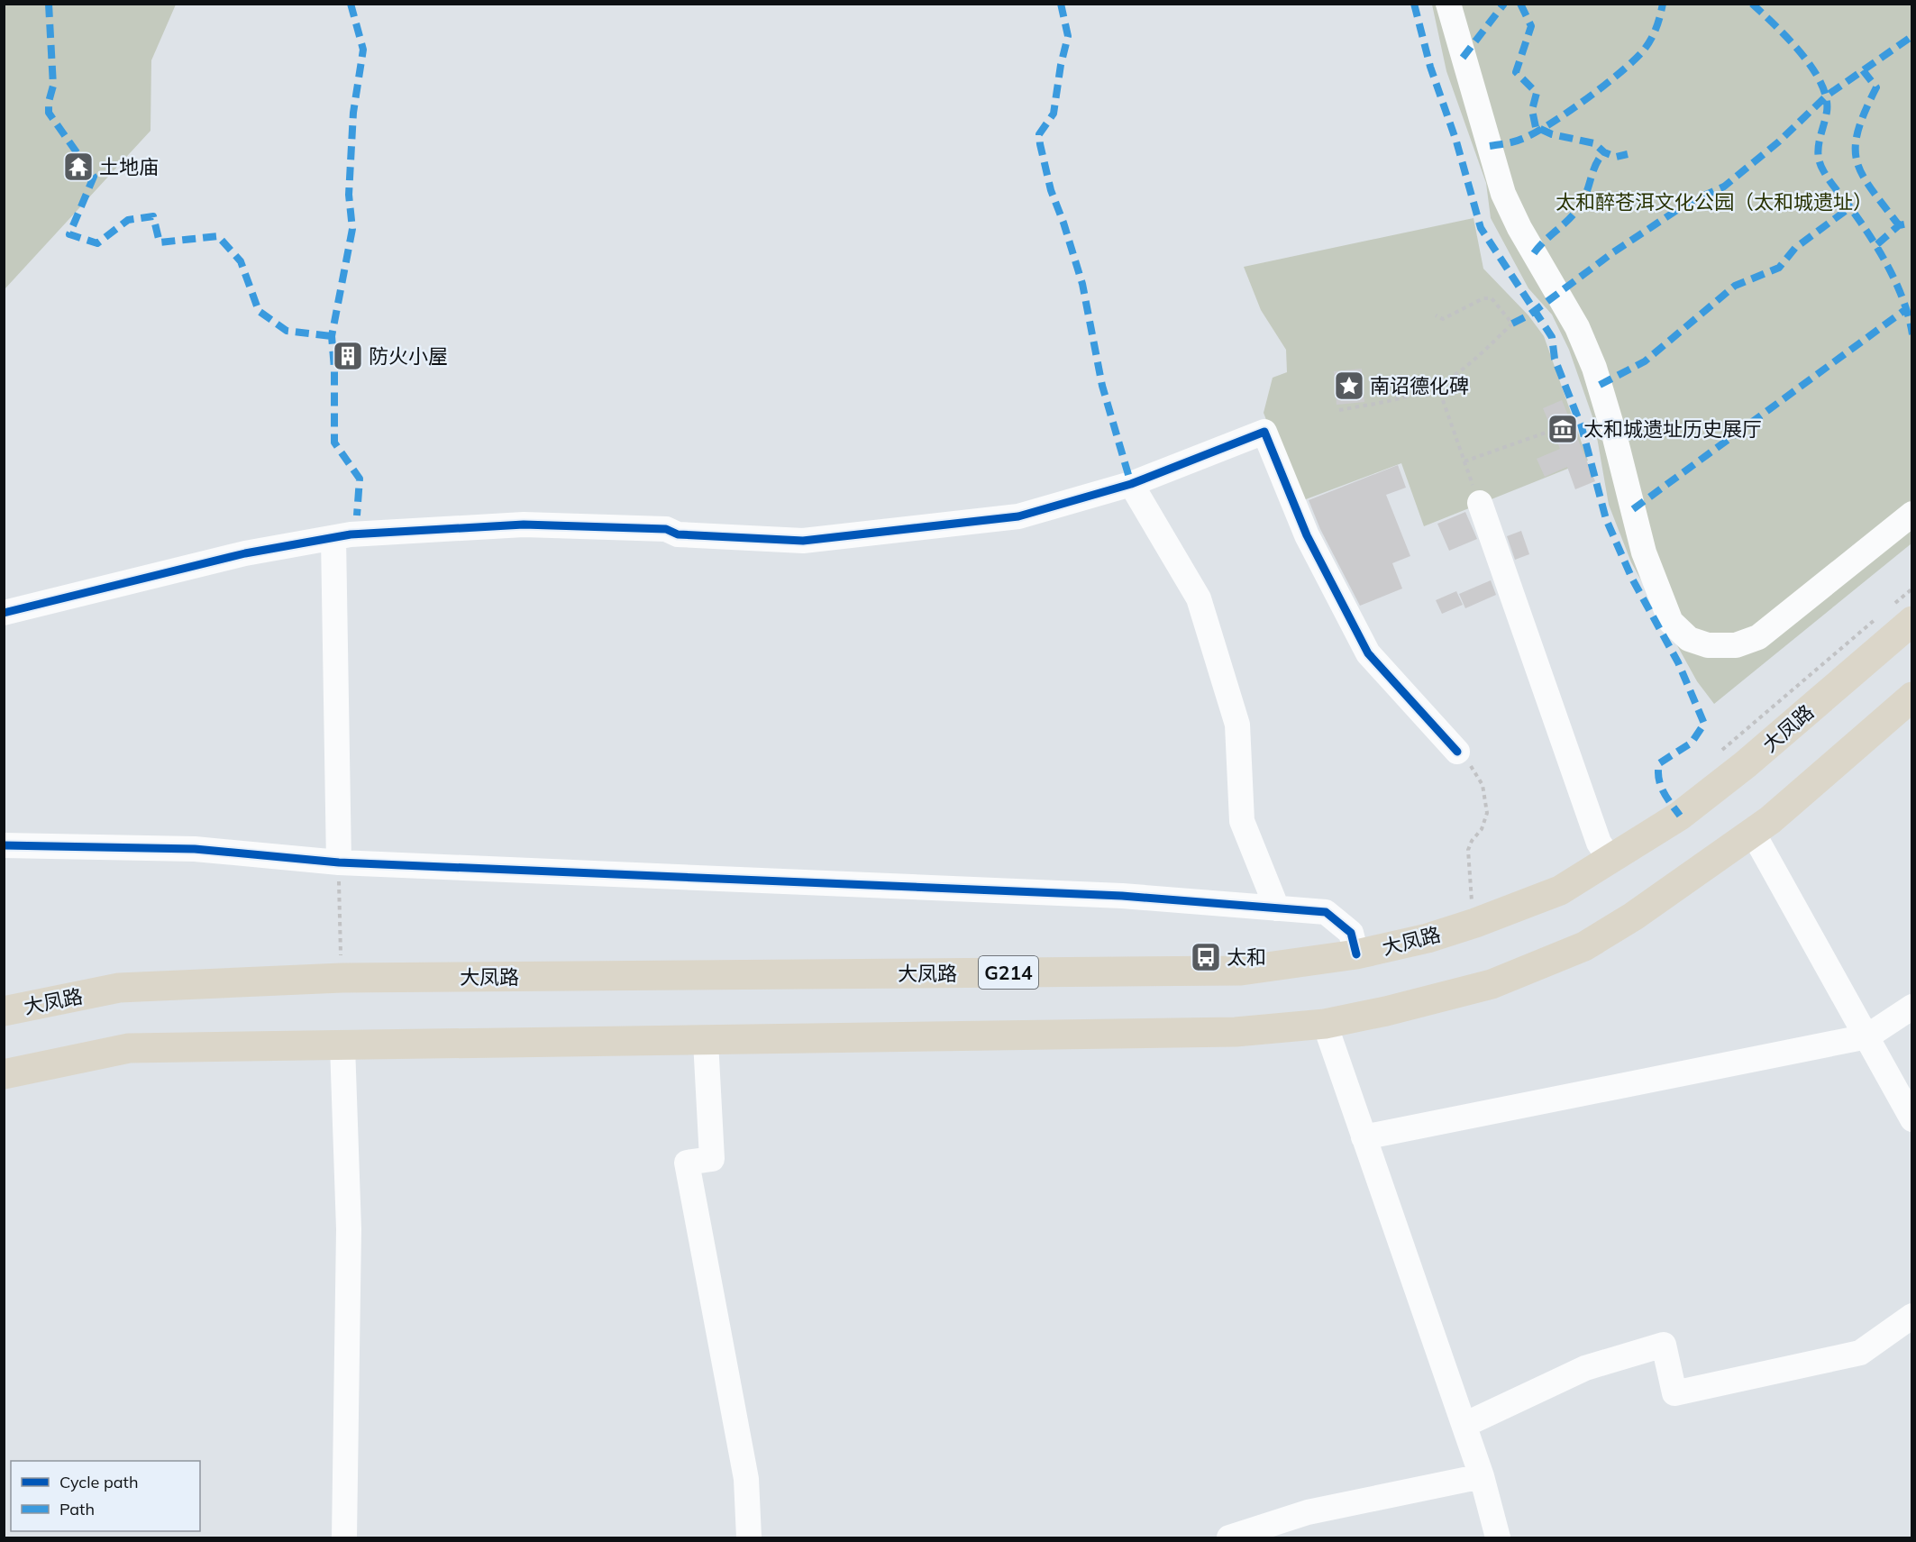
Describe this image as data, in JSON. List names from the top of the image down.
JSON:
{
  "streets": {
    "highway": ["大凤路", "G214"]
  },
  "parks": ["太和醉苍洱文化公园（太和城遗址）"],
  "places": {
    "temple": ["土地庙"],
    "building": ["防火小屋"],
    "place": ["南诏德化碑"],
    "museum": ["太和城遗址历史展厅"],
    "bus stop": ["太和"]
  },
  "legend": ["Cycle path", "Path"]
}
